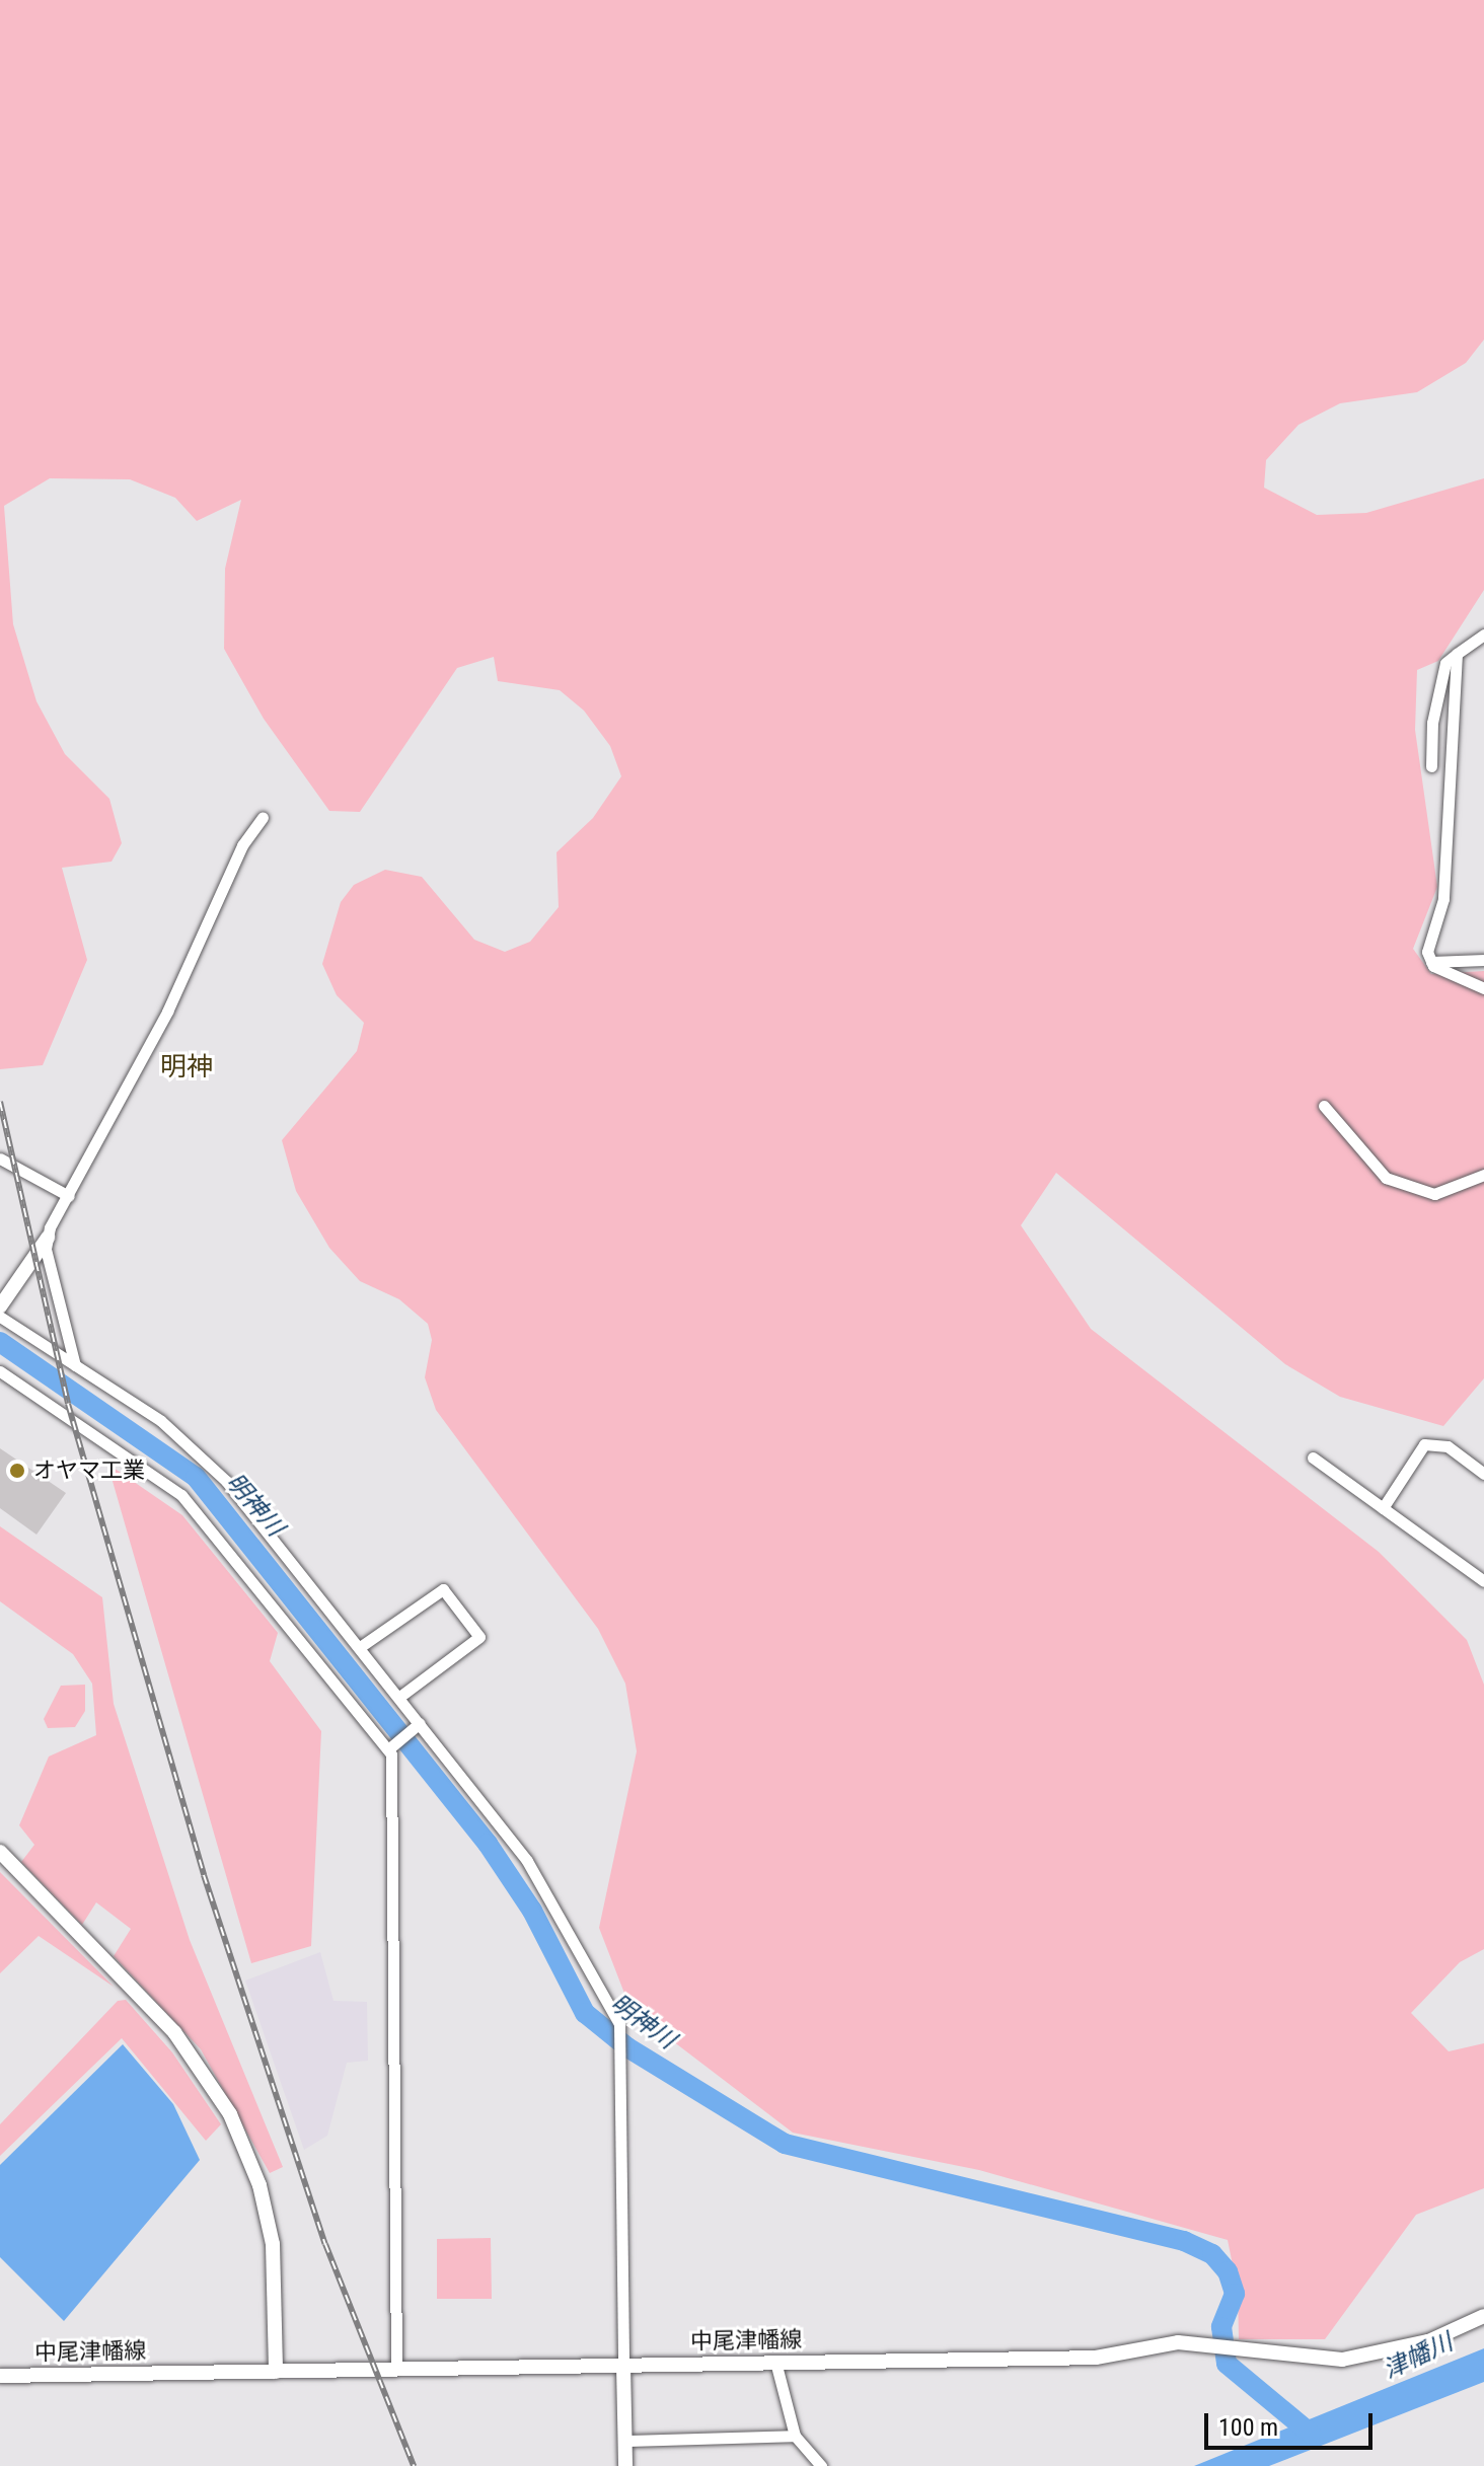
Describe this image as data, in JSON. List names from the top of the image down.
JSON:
{
  "streets": {
    "main road": ["中尾津幡線"]
  },
  "districts": ["明神"],
  "water": ["明神川", "津幡川"],
  "places": ["オヤマ工業"],
  "scale_bar": "100 m"
}
